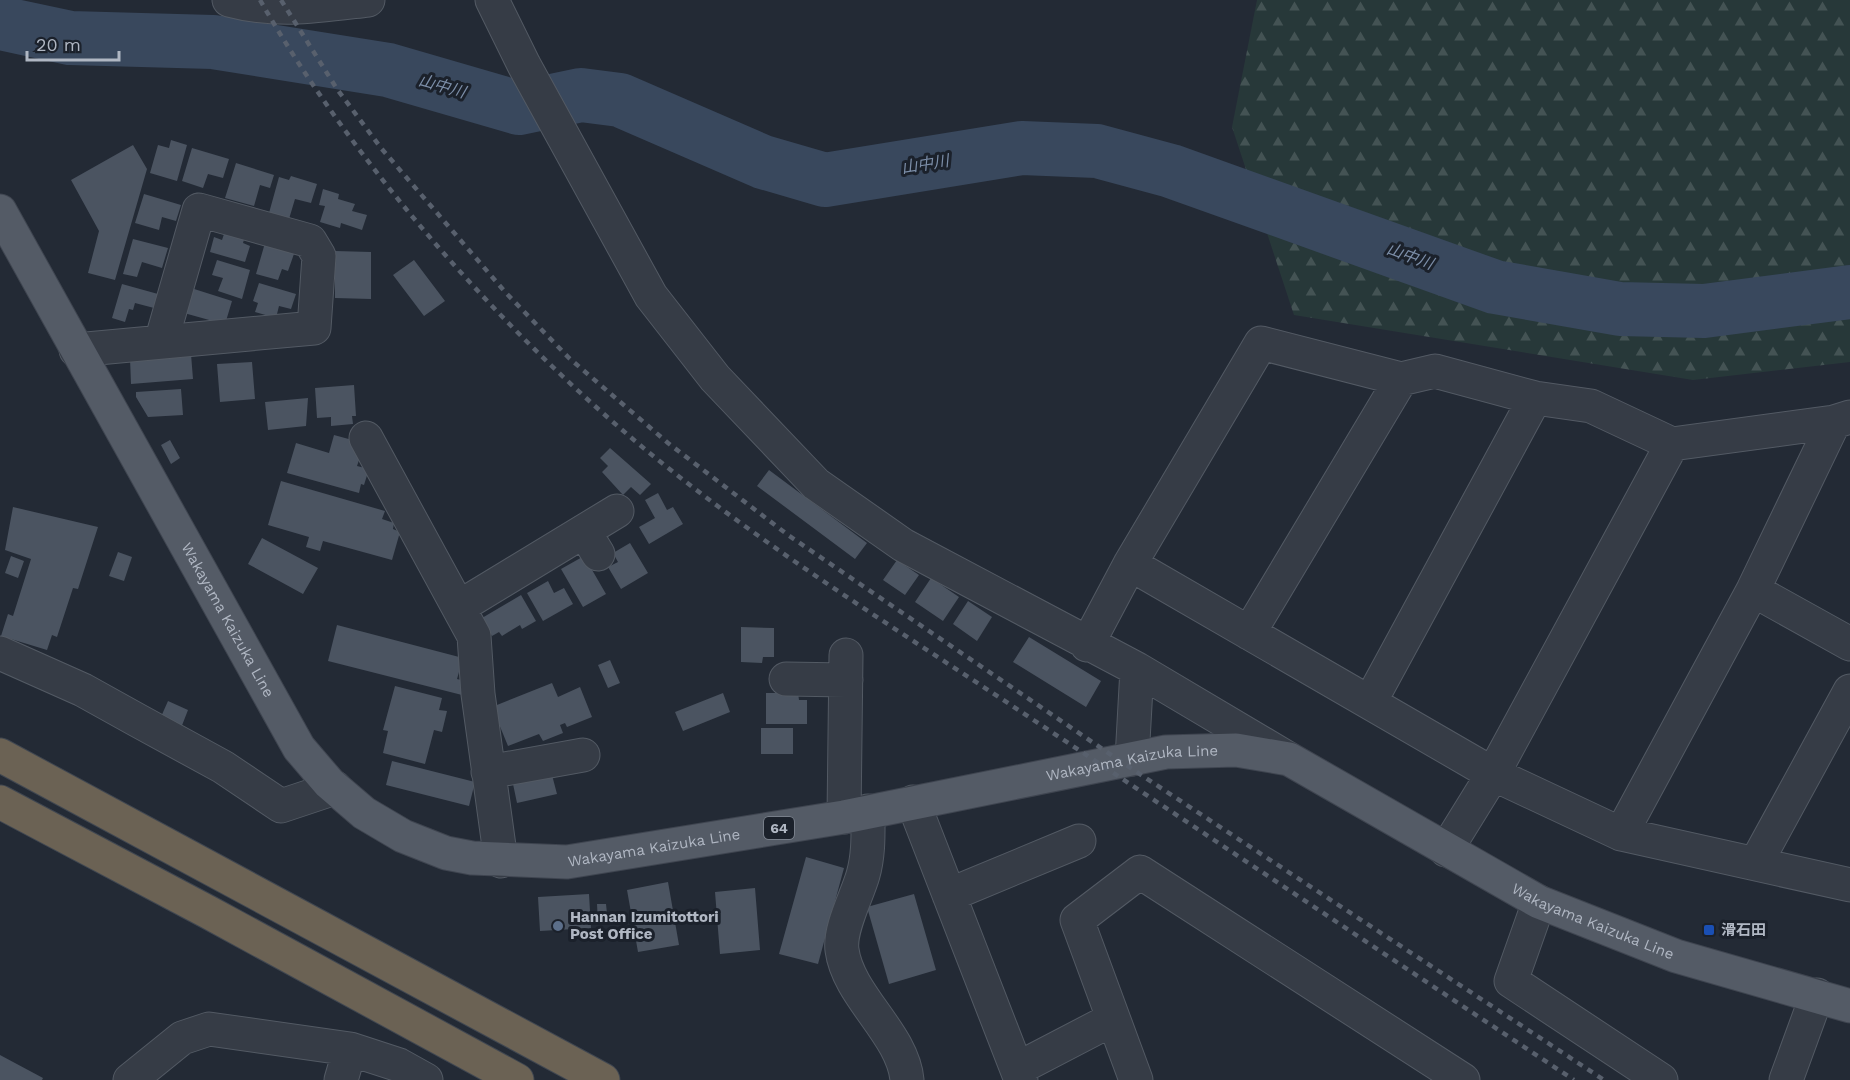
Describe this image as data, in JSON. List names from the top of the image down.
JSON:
{
  "streets": {
    "main road": ["Wakayama Kaizuka Line", "64"]
  },
  "water": ["山中川"],
  "places": {
    "other": ["Hannan Izumitottori Post Office"],
    "transit": ["滑石田"]
  },
  "scale_bar": "20 m"
}
